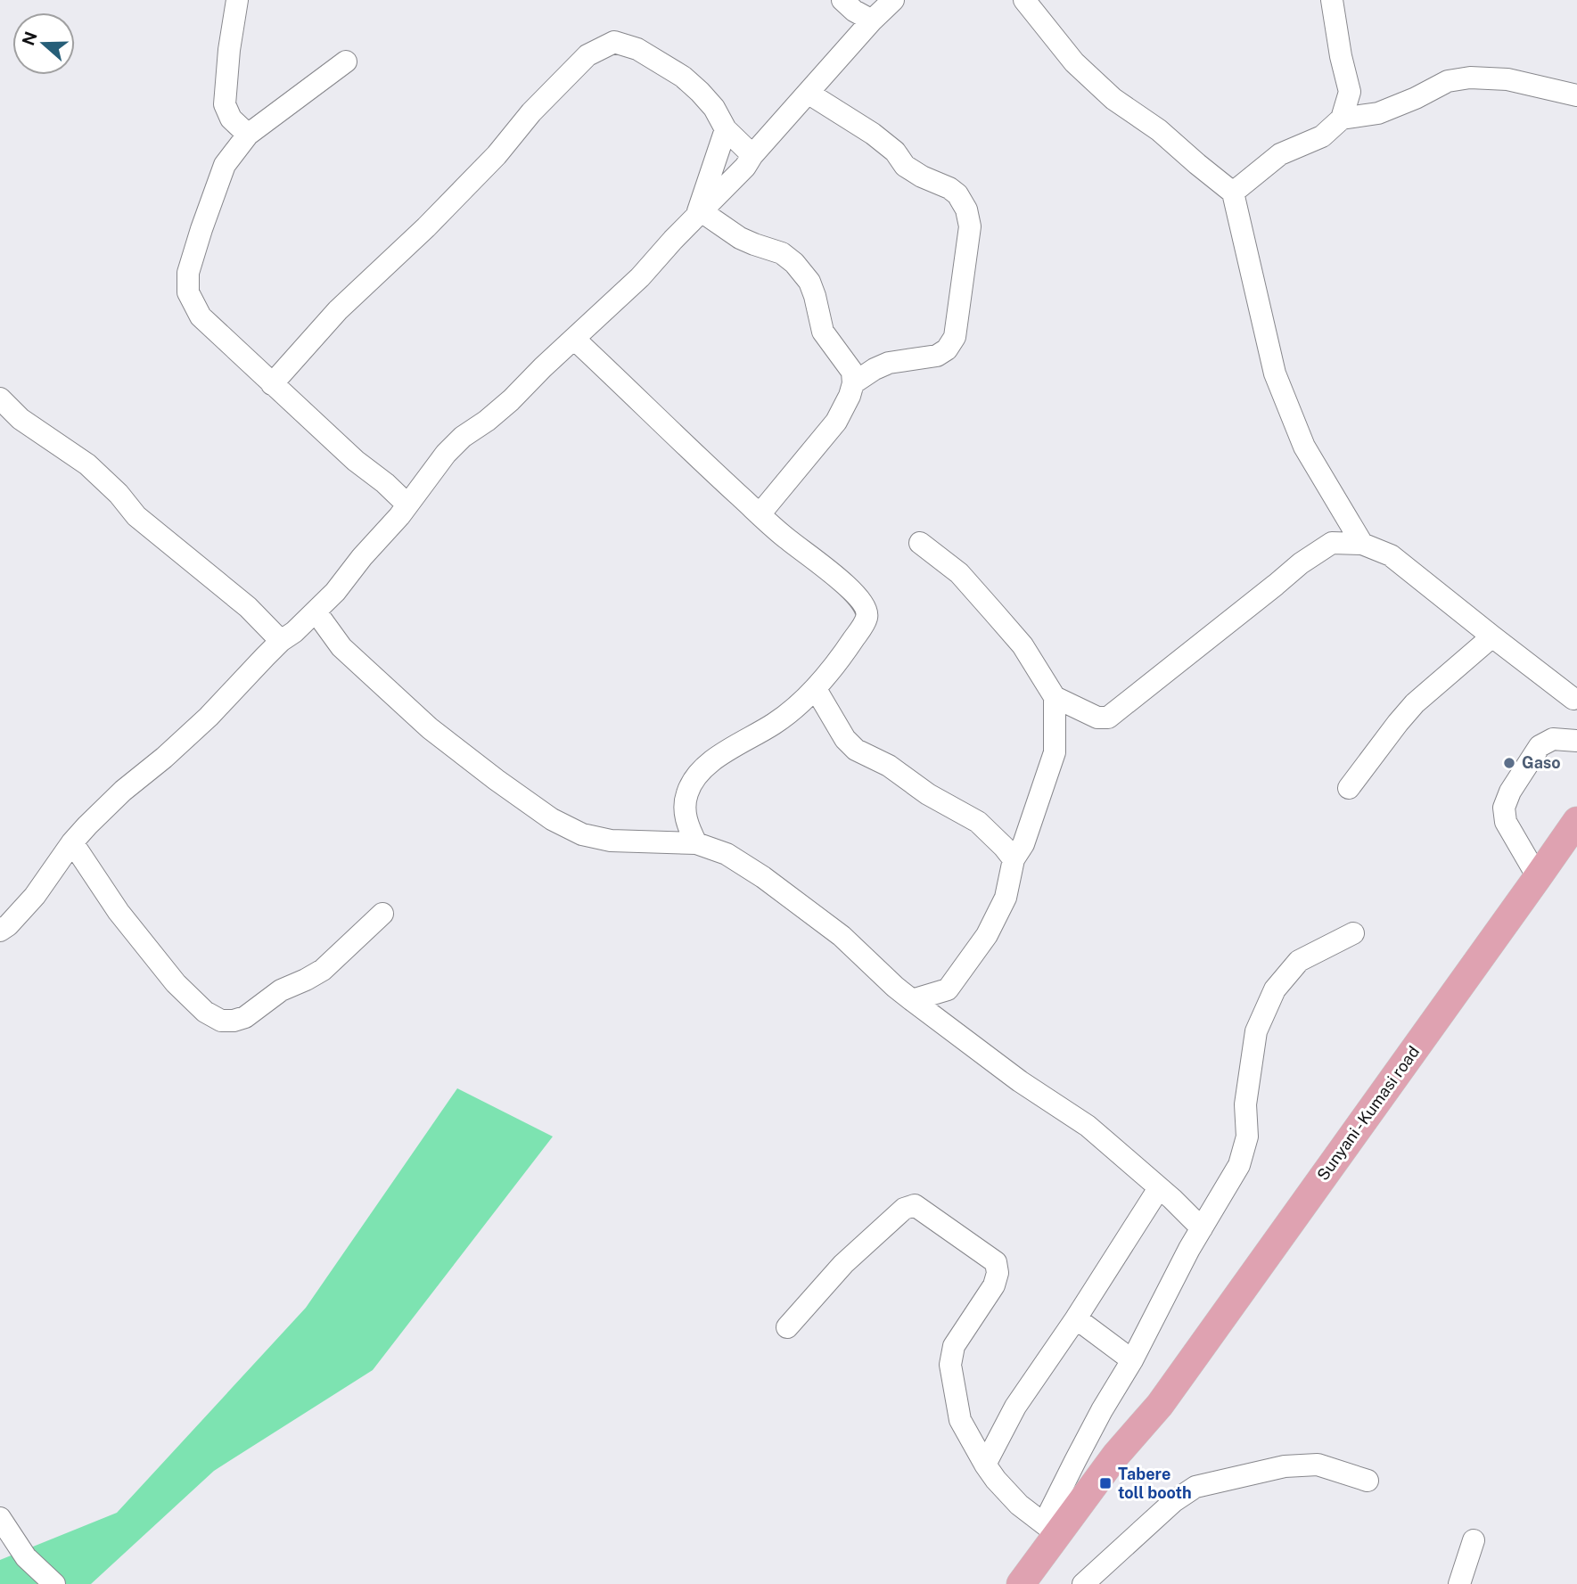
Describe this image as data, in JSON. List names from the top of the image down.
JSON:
{
  "streets": {
    "main road": ["Sunyani - Kumasi road"]
  },
  "places": {
    "other": ["Gaso"],
    "transit": ["Tabere toll booth"]
  },
  "north": "left"
}
